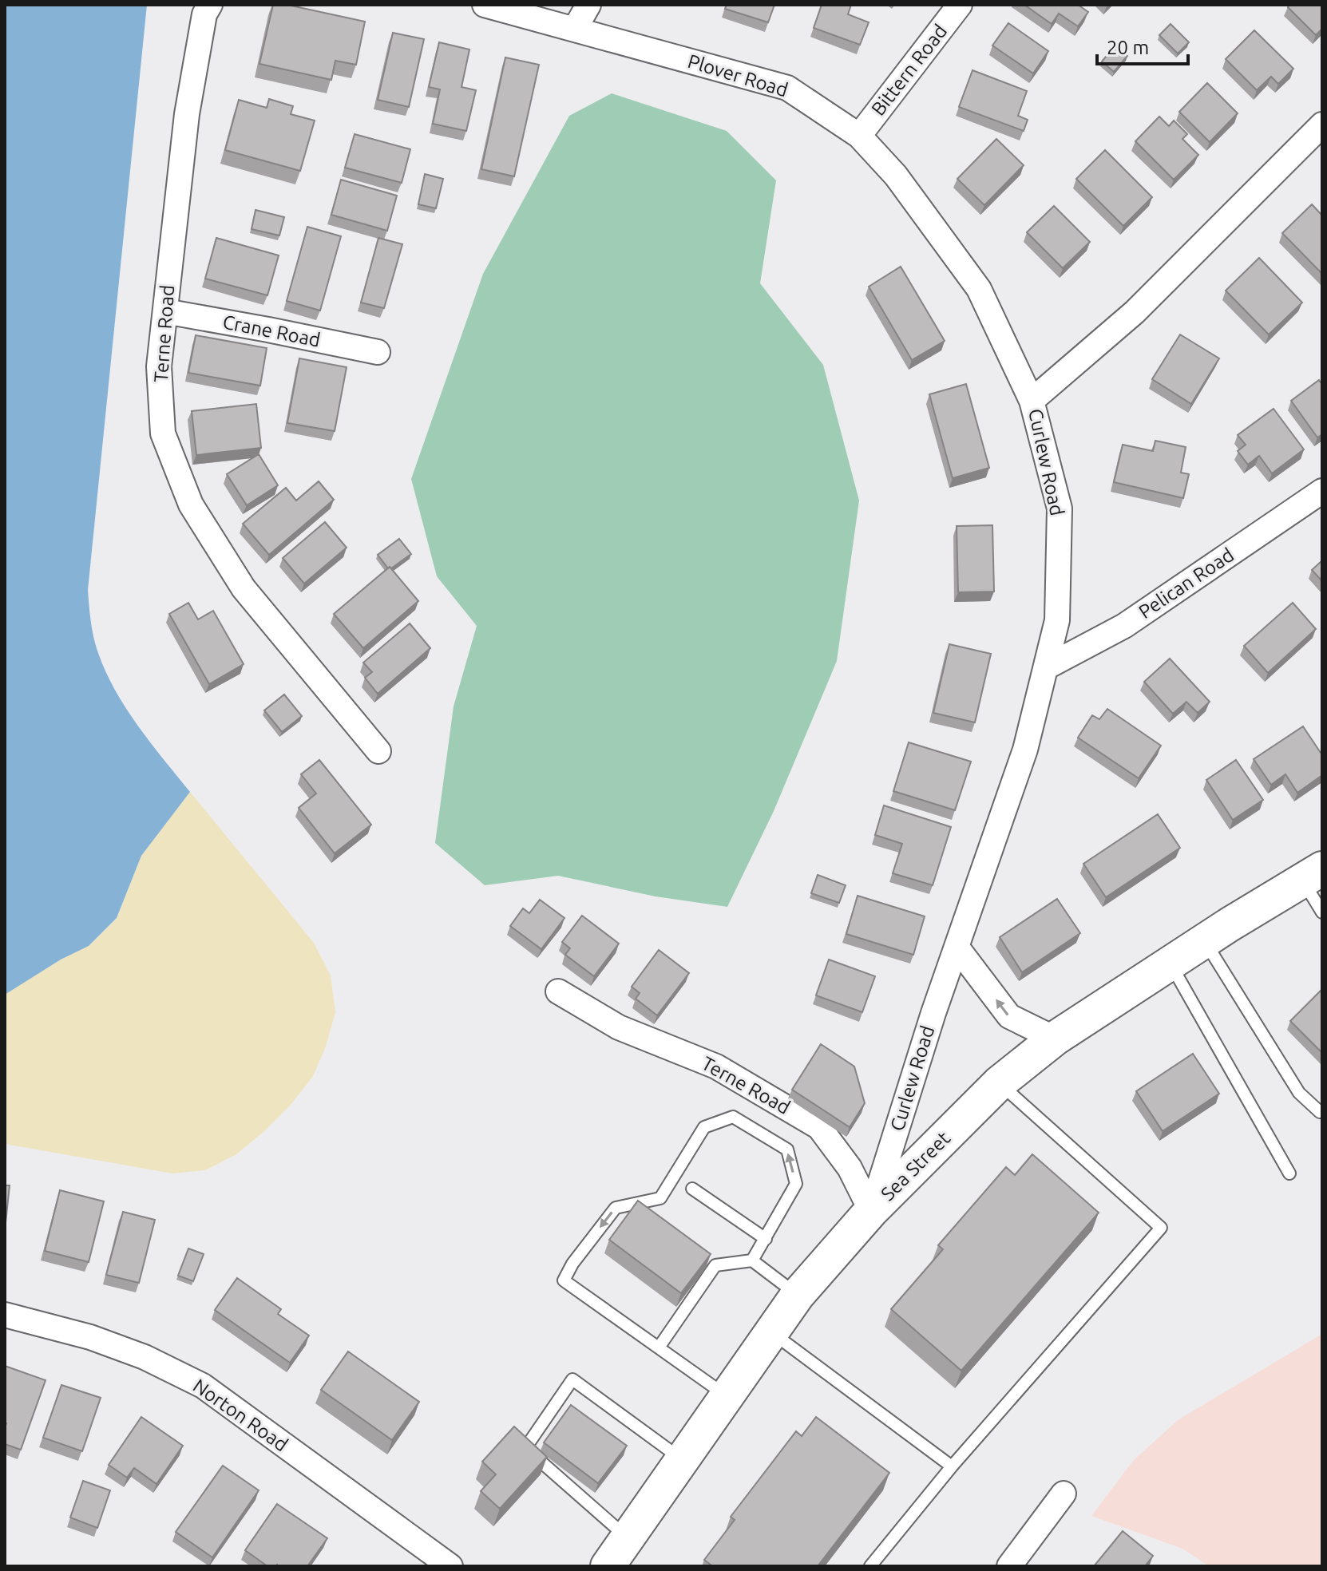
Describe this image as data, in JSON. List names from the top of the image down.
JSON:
{
  "streets": {
    "main road": ["Sea Street"],
    "street": [
      "Bittern Road",
      "Plover Road",
      "Crane Road",
      "Terne Road",
      "Curlew Road",
      "Pelican Road",
      "Norton Road"
    ]
  },
  "crossings": [
    ["Bittern Road", "Plover Road"],
    ["Plover Road", "Curlew Road"],
    ["Crane Road", "Terne Road"],
    ["Terne Road", "Curlew Road"],
    ["Terne Road", "Sea Street"],
    ["Curlew Road", "Pelican Road"],
    ["Curlew Road", "Sea Street"]
  ],
  "scale_bar": "20 m"
}
